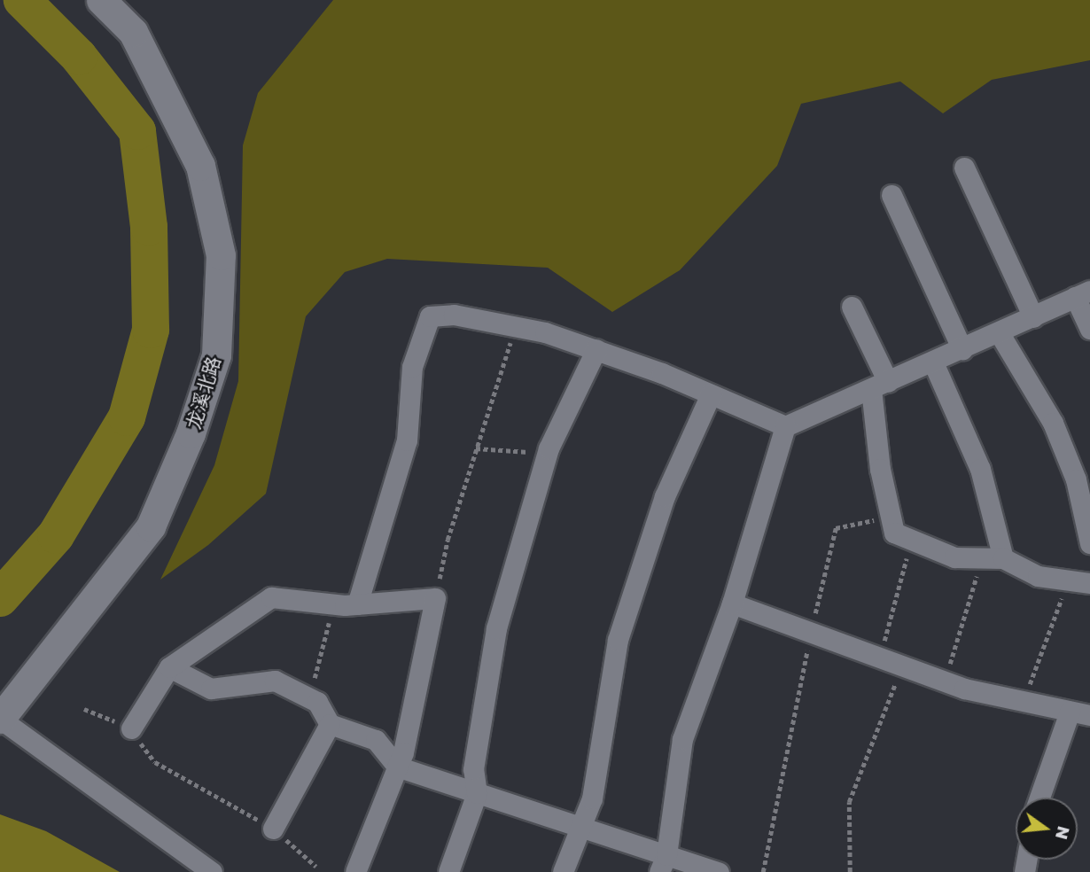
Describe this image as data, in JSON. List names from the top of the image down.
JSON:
{
  "streets": {
    "street": ["龙溪北路"]
  },
  "north": "right"
}
